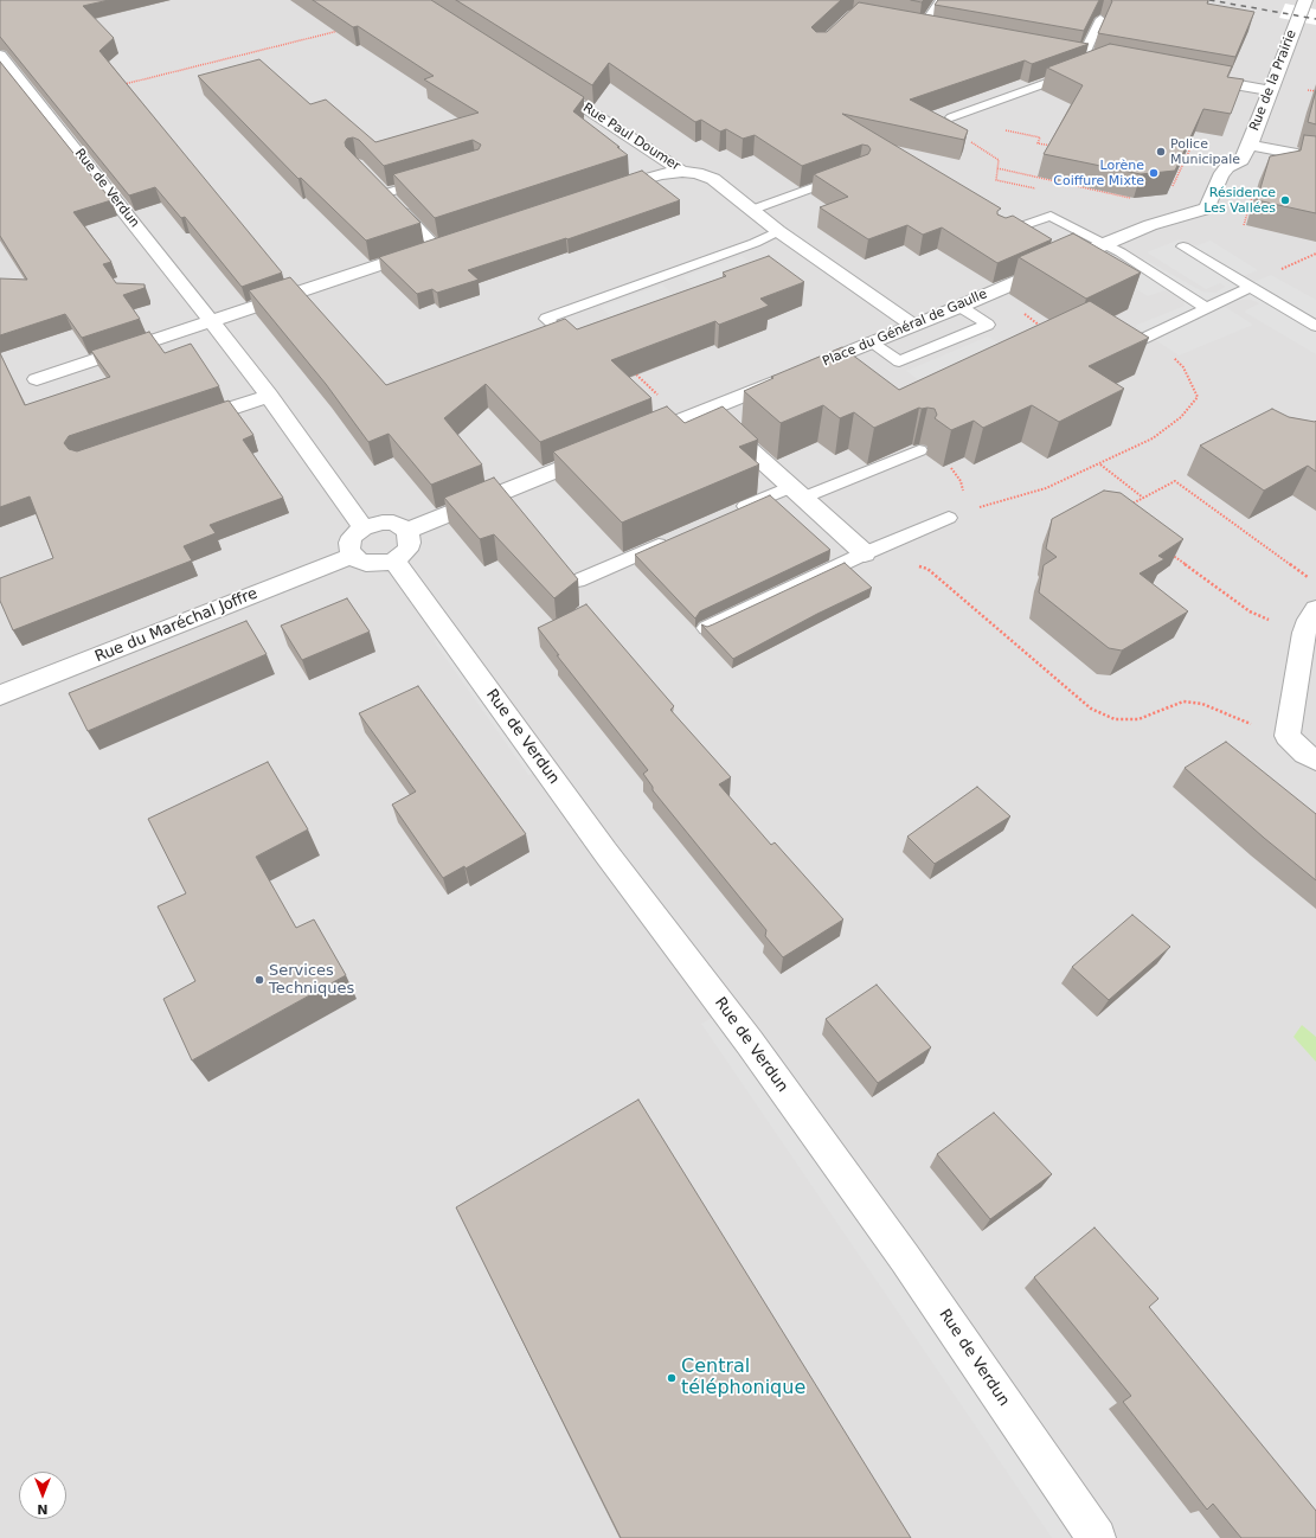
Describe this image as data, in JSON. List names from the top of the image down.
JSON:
{
  "streets": {
    "street": [
      "Rue de la Prairie",
      "Rue Paul Doumer",
      "Rue de Verdun",
      "Place du Général de Gaulle",
      "Rue du Maréchal Joffre"
    ]
  },
  "crossings": [
    ["Rue de la Prairie", "Place du Général de Gaulle"],
    ["Rue Paul Doumer", "Place du Général de Gaulle"],
    ["Rue de Verdun", "Rue du Maréchal Joffre"]
  ],
  "places": [
    "Police Municipale",
    "Lorène Coiffure Mixte",
    "Résidence Les Vallées",
    "Services Techniques",
    "Central téléphonique"
  ],
  "north": "bottom"
}
